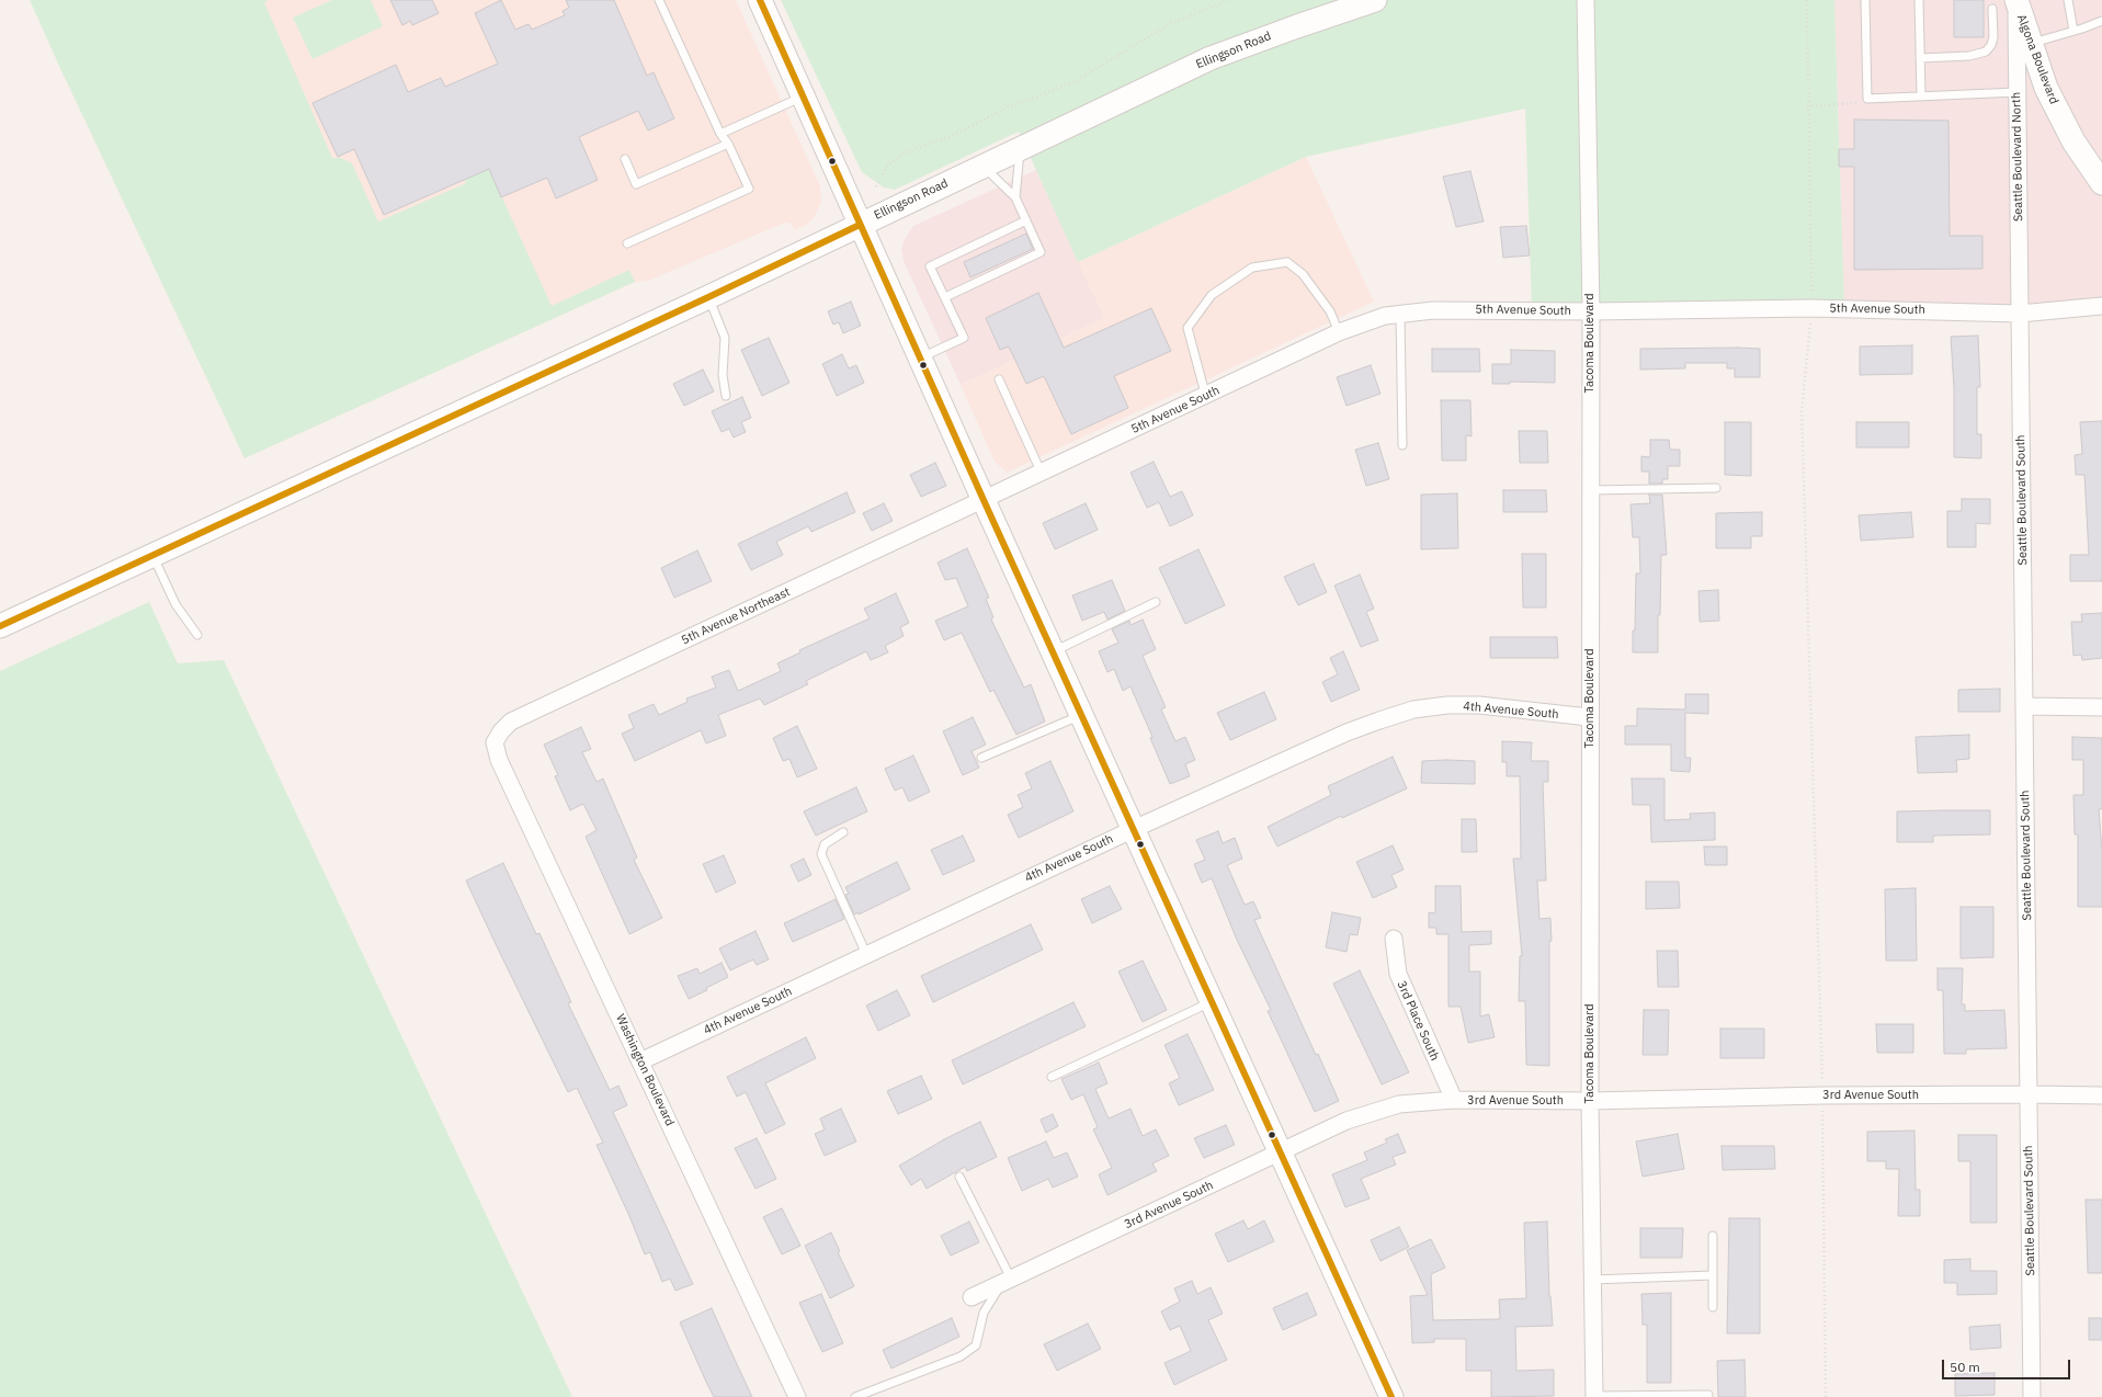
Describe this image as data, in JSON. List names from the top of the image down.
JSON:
{
  "streets": {
    "street": [
      "Ellingson Road",
      "Algona Boulevard",
      "Seattle Boulevard North",
      "5th Avenue South",
      "Tacoma Boulevard",
      "Seattle Boulevard South",
      "5th Avenue Northeast",
      "4th Avenue South",
      "3rd Place South",
      "Washington Boulevard",
      "3rd Avenue South"
    ]
  },
  "crossings": [
    ["Algona Boulevard", "Seattle Boulevard North"],
    ["Seattle Boulevard North", "5th Avenue South"],
    ["Seattle Boulevard North", "Seattle Boulevard South"],
    ["5th Avenue South", "Tacoma Boulevard"],
    ["5th Avenue South", "Seattle Boulevard South"],
    ["5th Avenue South", "5th Avenue Northeast"],
    ["Tacoma Boulevard", "4th Avenue South"],
    ["Tacoma Boulevard", "3rd Avenue South"],
    ["Seattle Boulevard South", "3rd Avenue South"],
    ["5th Avenue Northeast", "Washington Boulevard"],
    ["4th Avenue South", "Washington Boulevard"],
    ["3rd Place South", "3rd Avenue South"]
  ],
  "scale_bar": "50 m"
}
